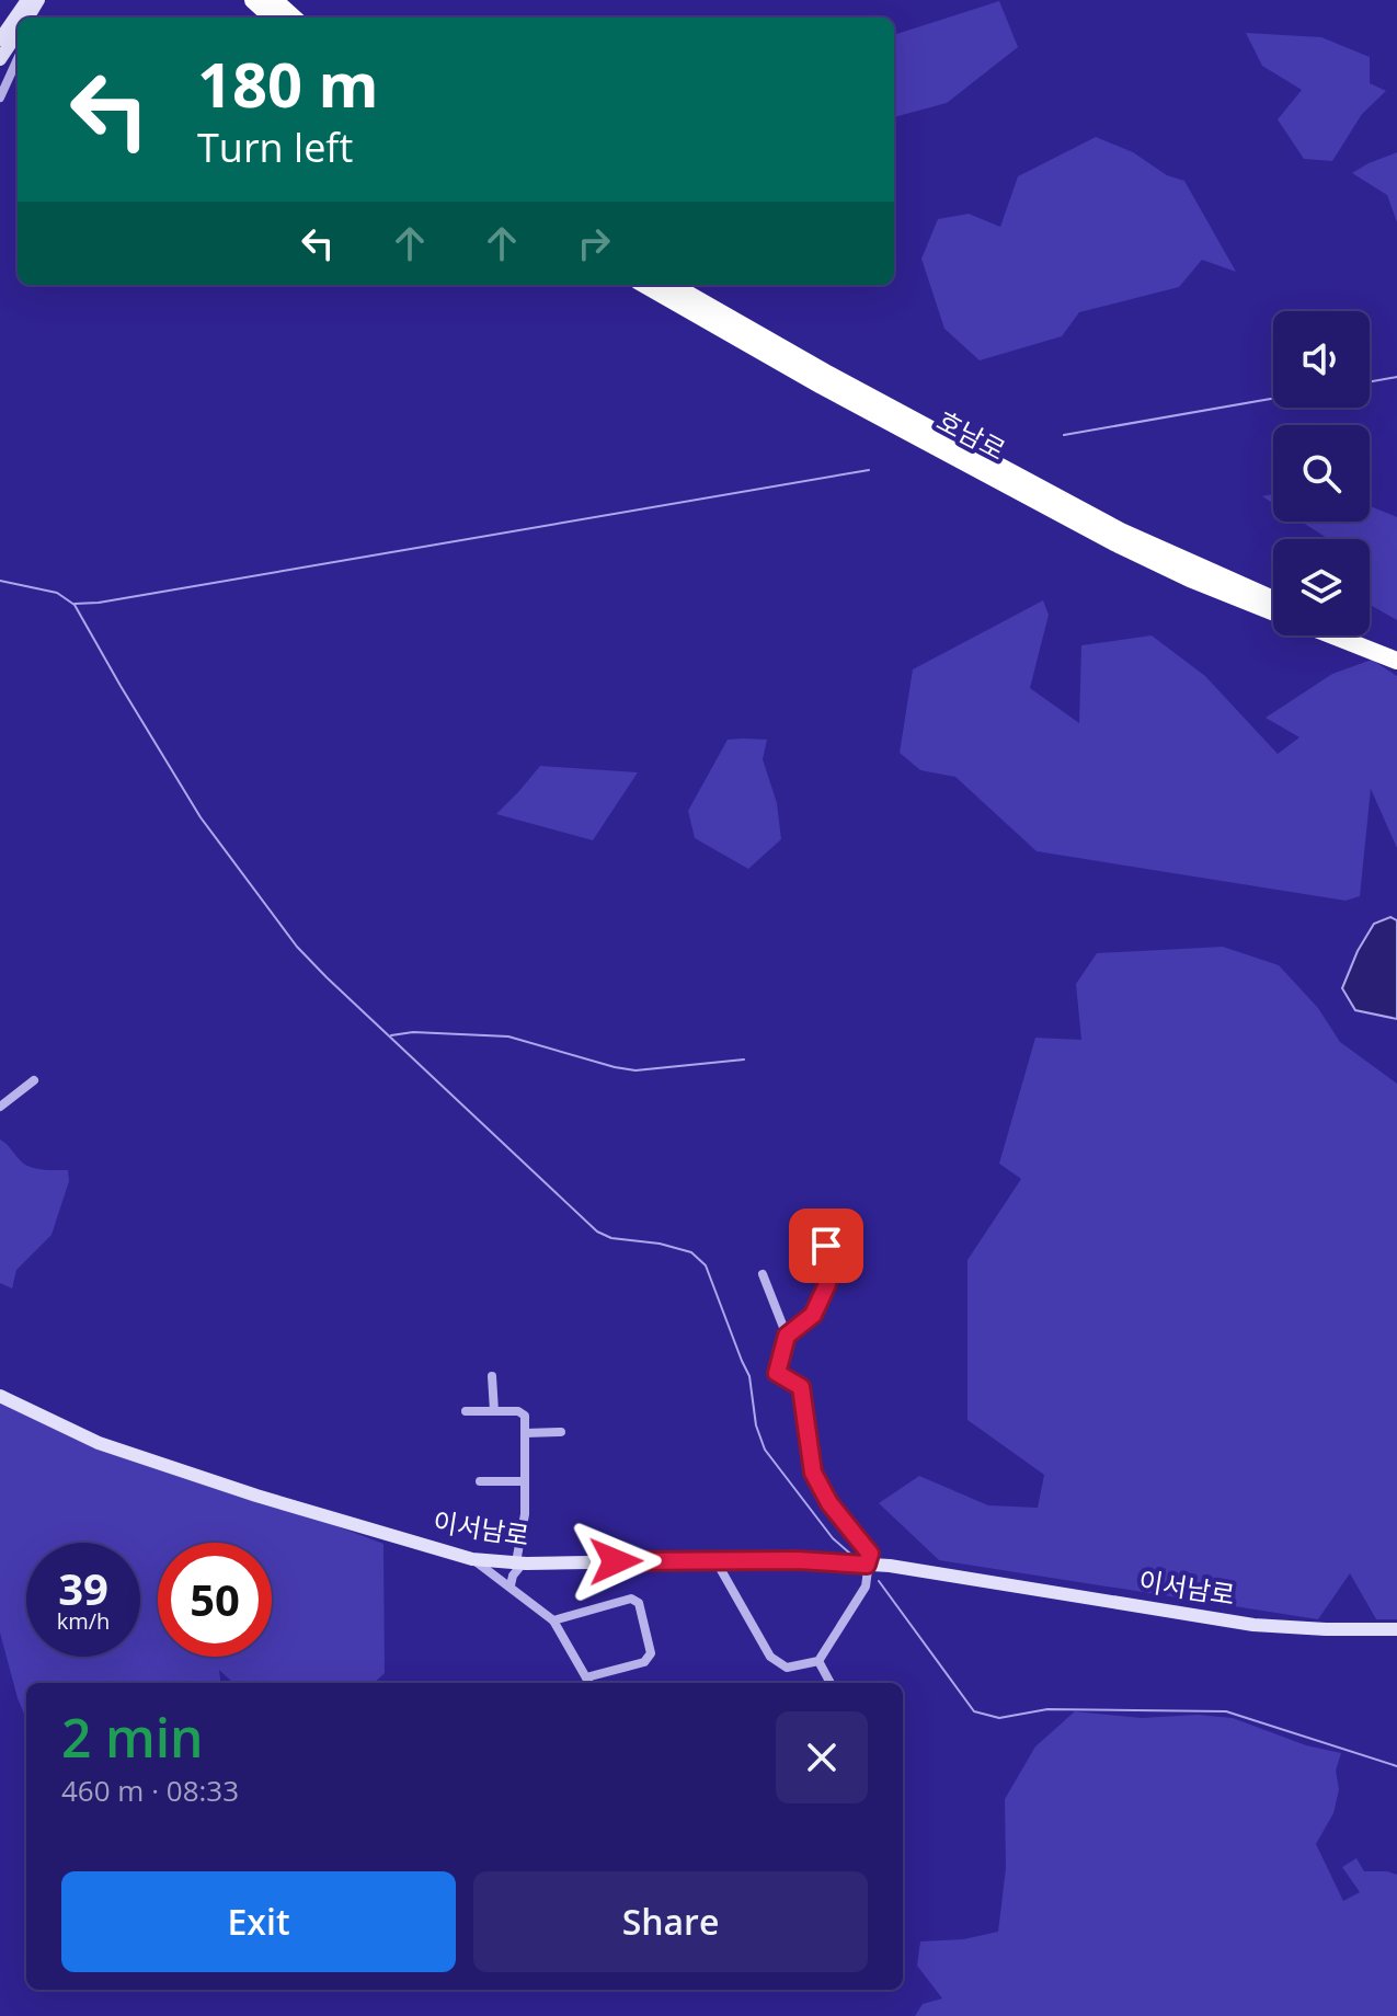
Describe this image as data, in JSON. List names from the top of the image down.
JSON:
{
  "streets": {
    "highway": ["호남로"],
    "main road": ["이서남로"]
  },
  "page": {
    "turn": ["180 m", "Turn left"],
    "speed": "39 km/h",
    "limit": "50",
    "heading": ["2 min", "460 m · 08:33"],
    "buttons": ["Exit", "Share"]
  }
}
